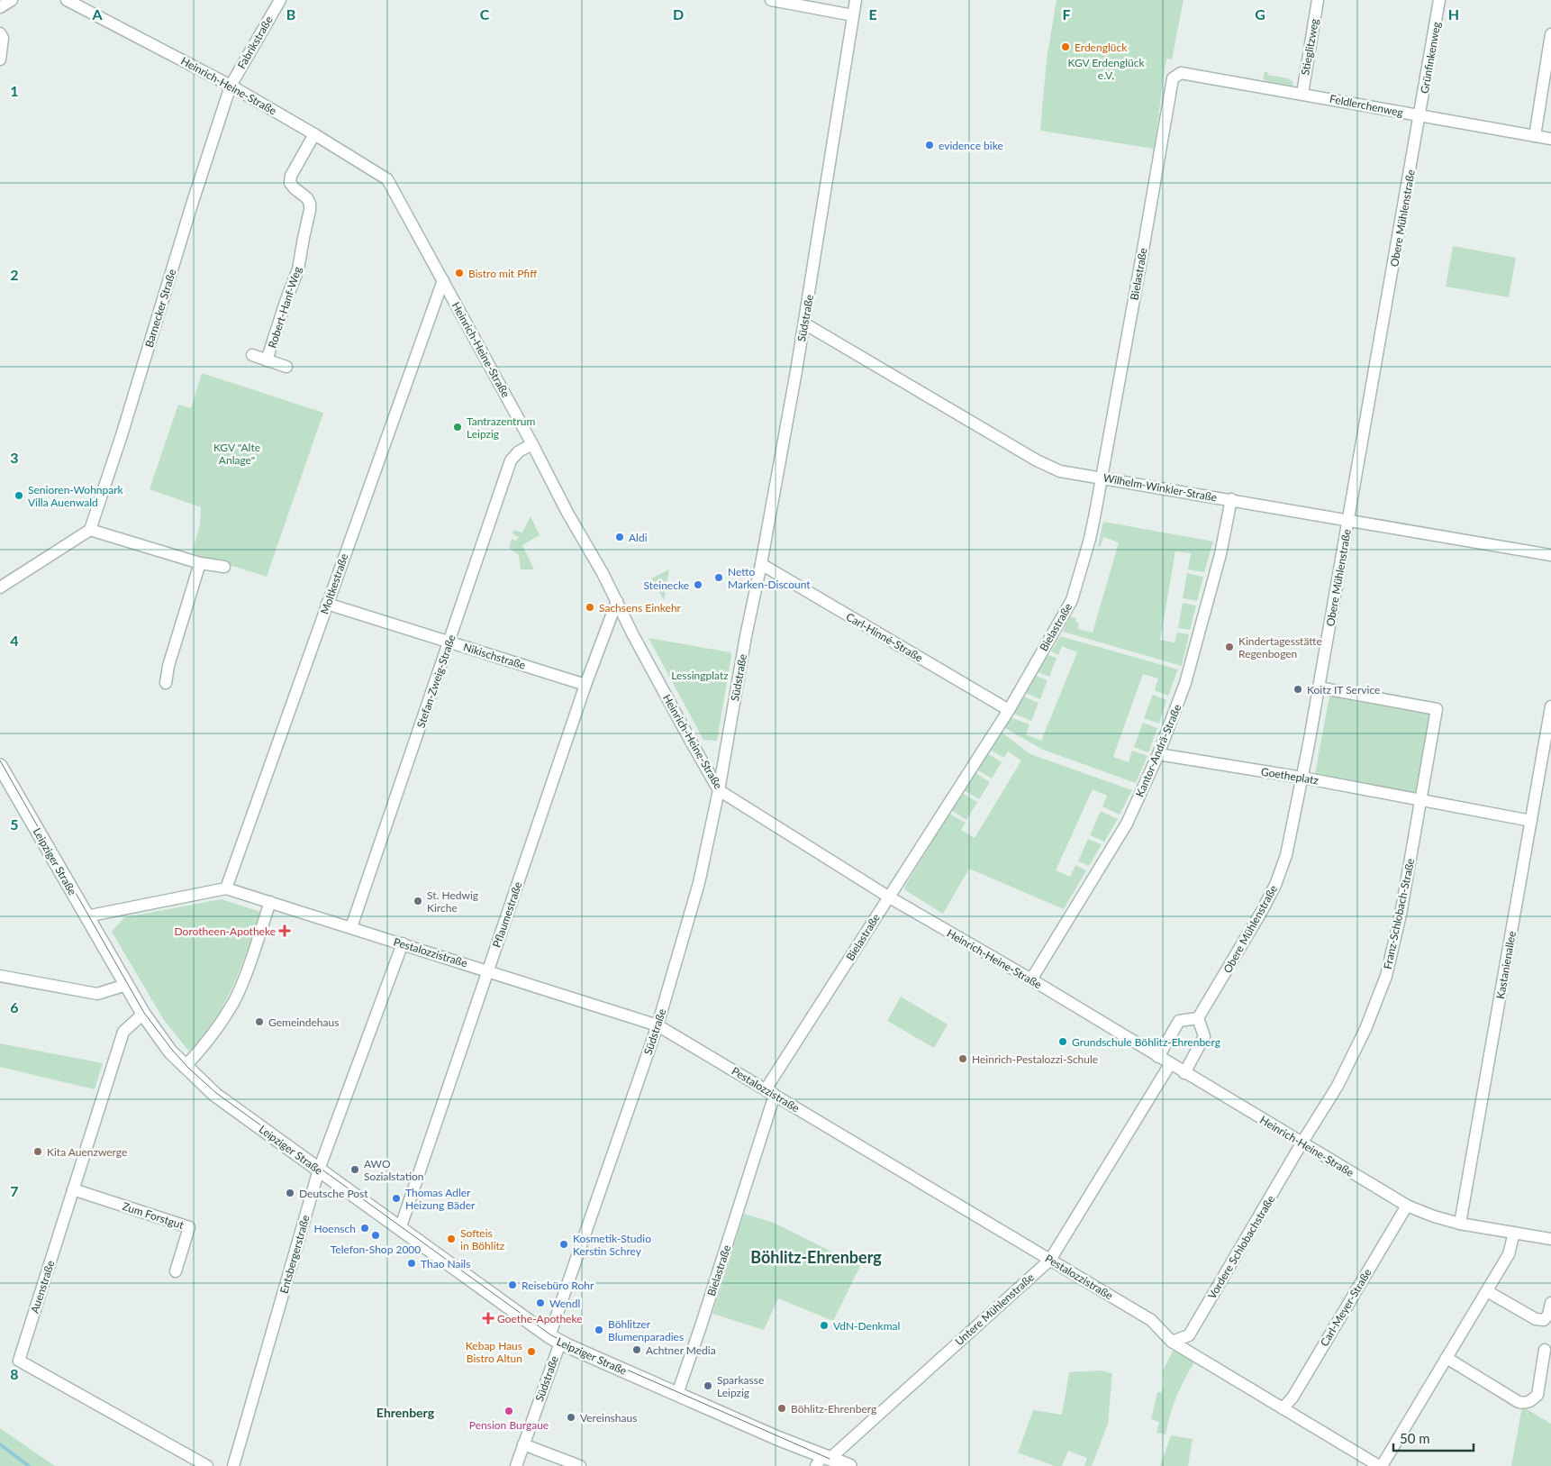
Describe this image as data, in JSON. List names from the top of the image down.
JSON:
{
  "streets": {
    "street": [
      "Fabrikstraße",
      "Stieglitzweg",
      "Grünfinkenweg",
      "Heinrich-Heine-Straße",
      "Feldlerchenweg",
      "Obere Mühlenstraße",
      "Bielastraße",
      "Robert-Hanf-Weg",
      "Barnecker Straße",
      "Südstraße",
      "Wilhelm-Winkler-Straße",
      "Moltkestraße",
      "Carl-Hinné-Straße",
      "Nikischstraße",
      "Stefan-Zweig-Straße",
      "Kantor-Andrä-Straße",
      "Goetheplatz",
      "Leipziger Straße",
      "Franz-Schlobach-Straße",
      "Pflaumestraße",
      "Pestalozzistraße",
      "Kastanienallee",
      "Zum Forstgut",
      "Vordere Schlobachstraße",
      "Entsbergerstraße",
      "Auenstraße",
      "Carl-Meyer-Straße",
      "Untere Mühlenstraße"
    ]
  },
  "crossings": [
    ["Fabrikstraße", "Heinrich-Heine-Straße"],
    ["Fabrikstraße", "Barnecker Straße"],
    ["Stieglitzweg", "Feldlerchenweg"],
    ["Grünfinkenweg", "Feldlerchenweg"],
    ["Grünfinkenweg", "Obere Mühlenstraße"],
    ["Heinrich-Heine-Straße", "Bielastraße"],
    ["Heinrich-Heine-Straße", "Robert-Hanf-Weg"],
    ["Heinrich-Heine-Straße", "Barnecker Straße"],
    ["Heinrich-Heine-Straße", "Südstraße"],
    ["Heinrich-Heine-Straße", "Moltkestraße"],
    ["Heinrich-Heine-Straße", "Stefan-Zweig-Straße"],
    ["Heinrich-Heine-Straße", "Kantor-Andrä-Straße"],
    ["Heinrich-Heine-Straße", "Franz-Schlobach-Straße"],
    ["Heinrich-Heine-Straße", "Pflaumestraße"],
    ["Heinrich-Heine-Straße", "Kastanienallee"],
    ["Heinrich-Heine-Straße", "Vordere Schlobachstraße"],
    ["Heinrich-Heine-Straße", "Carl-Meyer-Straße"],
    ["Heinrich-Heine-Straße", "Untere Mühlenstraße"],
    ["Feldlerchenweg", "Obere Mühlenstraße"],
    ["Feldlerchenweg", "Bielastraße"],
    ["Obere Mühlenstraße", "Wilhelm-Winkler-Straße"],
    ["Obere Mühlenstraße", "Goetheplatz"],
    ["Bielastraße", "Wilhelm-Winkler-Straße"],
    ["Bielastraße", "Carl-Hinné-Straße"],
    ["Bielastraße", "Leipziger Straße"],
    ["Bielastraße", "Pestalozzistraße"],
    ["Südstraße", "Wilhelm-Winkler-Straße"],
    ["Südstraße", "Carl-Hinné-Straße"],
    ["Südstraße", "Leipziger Straße"],
    ["Südstraße", "Pestalozzistraße"],
    ["Wilhelm-Winkler-Straße", "Kantor-Andrä-Straße"],
    ["Moltkestraße", "Nikischstraße"],
    ["Moltkestraße", "Pestalozzistraße"],
    ["Nikischstraße", "Stefan-Zweig-Straße"],
    ["Nikischstraße", "Pflaumestraße"],
    ["Stefan-Zweig-Straße", "Pestalozzistraße"],
    ["Kantor-Andrä-Straße", "Goetheplatz"],
    ["Goetheplatz", "Franz-Schlobach-Straße"],
    ["Goetheplatz", "Kastanienallee"],
    ["Leipziger Straße", "Pflaumestraße"],
    ["Leipziger Straße", "Pestalozzistraße"],
    ["Leipziger Straße", "Entsbergerstraße"],
    ["Leipziger Straße", "Auenstraße"],
    ["Leipziger Straße", "Untere Mühlenstraße"],
    ["Franz-Schlobach-Straße", "Vordere Schlobachstraße"],
    ["Pflaumestraße", "Pestalozzistraße"],
    ["Pestalozzistraße", "Vordere Schlobachstraße"],
    ["Pestalozzistraße", "Entsbergerstraße"],
    ["Pestalozzistraße", "Carl-Meyer-Straße"],
    ["Pestalozzistraße", "Untere Mühlenstraße"],
    ["Zum Forstgut", "Auenstraße"]
  ],
  "districts": ["Böhlitz-Ehrenberg", "Ehrenberg"],
  "parks": ["KGV Erdenglück e.V.", "KGV \"Alte Anlage\"", "Lessingplatz"],
  "places": {
    "other": [
      "Erdenglück",
      "evidence bike",
      "Bistro mit Pfiff",
      "Tantrazentrum Leipzig",
      "Senioren-Wohnpark Villa Auenwald",
      "Aldi",
      "Netto Marken-Discount",
      "Steinecke",
      "Sachsens Einkehr",
      "Kindertagesstätte Regenbogen",
      "Koitz IT Service",
      "St. Hedwig Kirche",
      "Gemeindehaus",
      "Grundschule Böhlitz-Ehrenberg",
      "Heinrich-Pestalozzi-Schule",
      "Kita Auenzwerge",
      "AWO Sozialstation",
      "Deutsche Post",
      "Thomas Adler Heizung Bäder",
      "Hoensch",
      "Telefon-Shop 2000",
      "Softeis in Böhlitz",
      "Kosmetik-Studio Kerstin Schrey",
      "Thao Nails",
      "Reisebüro Rohr",
      "Wendl",
      "VdN-Denkmal",
      "Böhlitzer Blumenparadies",
      "Achtner Media",
      "Kebap Haus Bistro Altun",
      "Sparkasse Leipzig",
      "Böhlitz-Ehrenberg",
      "Pension Burgaue",
      "Vereinshaus"
    ],
    "health": ["Dorotheen-Apotheke", "Goethe-Apotheke"]
  },
  "scale_bar": "50 m",
  "grid": {
    "columns": [
      "A",
      "B",
      "C",
      "D",
      "E",
      "F",
      "G",
      "H"
    ],
    "rows": [
      "1",
      "2",
      "3",
      "4",
      "5",
      "6",
      "7",
      "8"
    ]
  }
}
